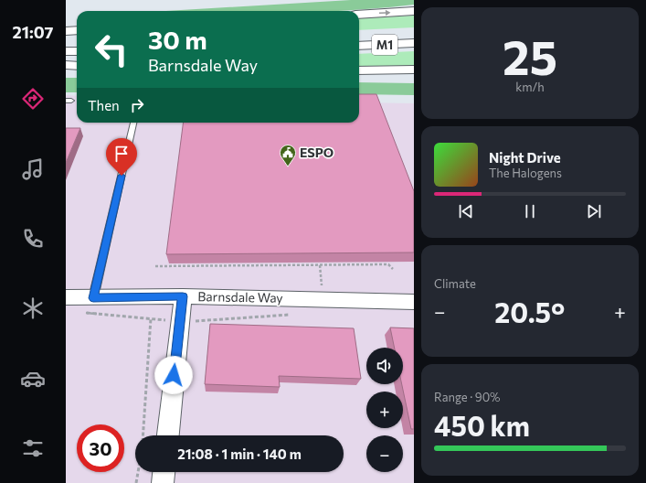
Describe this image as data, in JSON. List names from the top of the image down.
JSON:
{
  "streets": {
    "highway": ["M1"],
    "street": ["Barnsdale Way"]
  },
  "places": {
    "public building": ["ESPO"]
  },
  "page": {
    "tabs": "21:07",
    "tile": [
      ["25", "km/h"],
      "Climate",
      ["Range · 90%", "450 km"]
    ],
    "turn": ["30 m", "Barnsdale Way"],
    "then": "Then",
    "song": ["Night Drive", "The Halogens"],
    "heat": ["−", "20.5°", "+"],
    "map_buttons": ["+", "−"],
    "limit": "30",
    "trip": "21:08 · 1 min · 140 m"
  }
}
